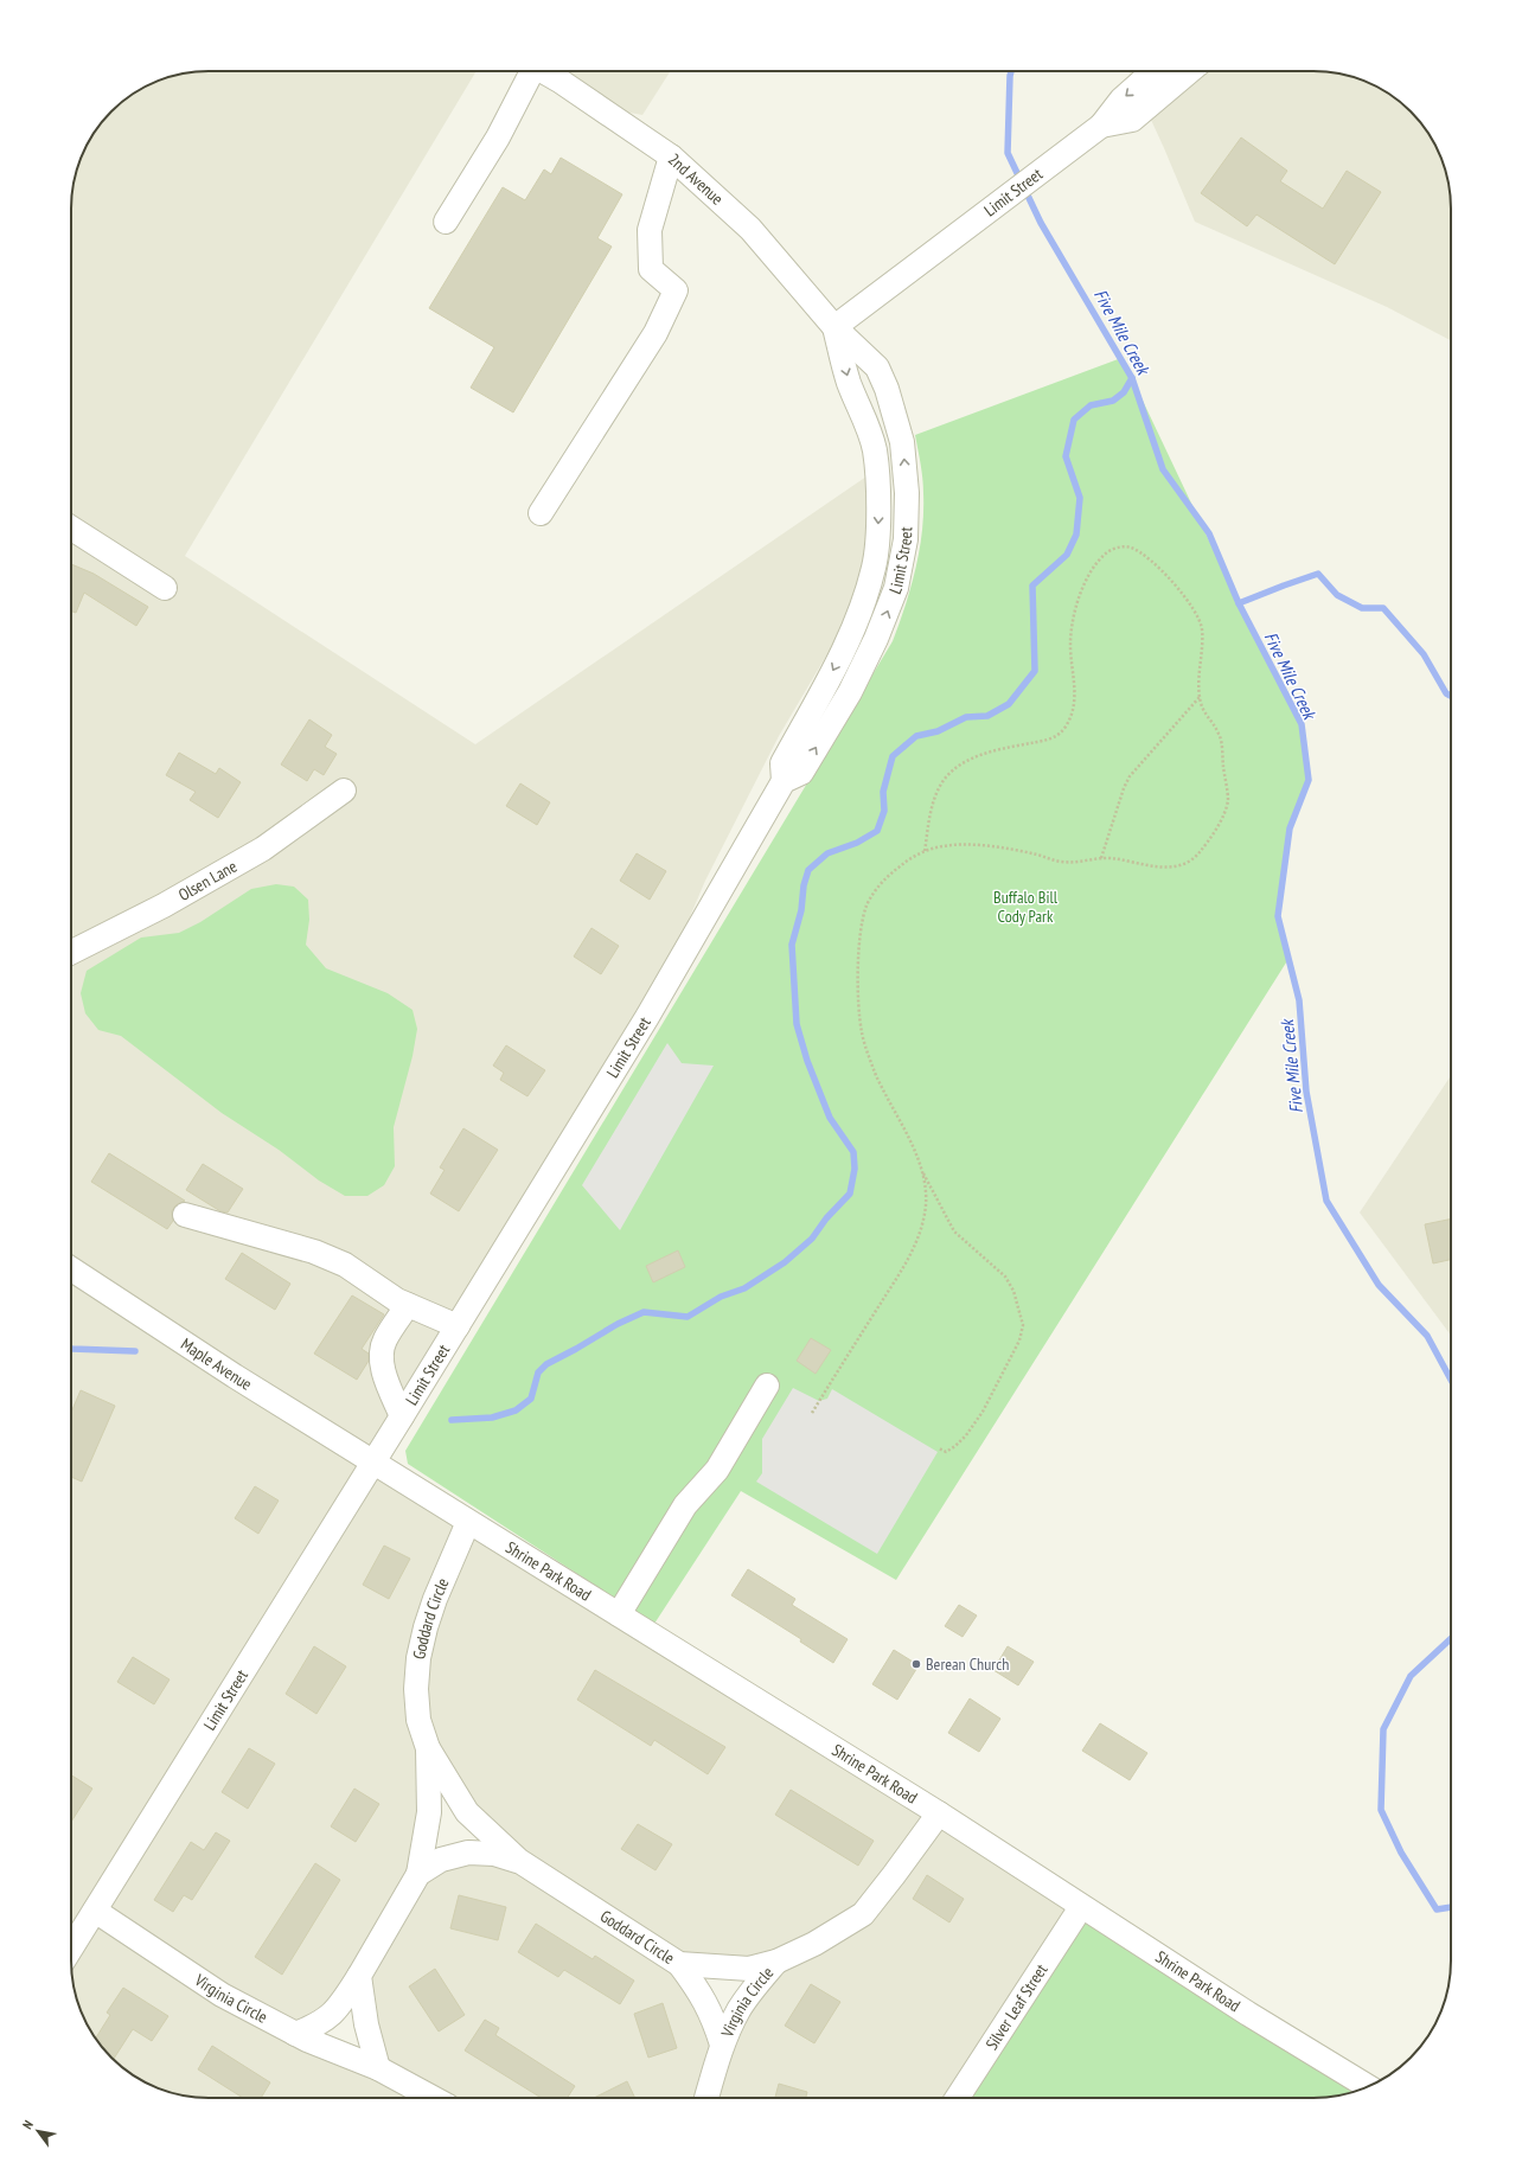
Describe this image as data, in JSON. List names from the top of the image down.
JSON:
{
  "streets": {
    "street": [
      "2nd Avenue",
      "Limit Street",
      "Olsen Lane",
      "Maple Avenue",
      "Shrine Park Road",
      "Goddard Circle",
      "Virginia Circle",
      "Silver Leaf Street"
    ]
  },
  "crossings": [
    ["2nd Avenue", "Limit Street"],
    ["Limit Street", "Maple Avenue"],
    ["Limit Street", "Shrine Park Road"],
    ["Limit Street", "Virginia Circle"],
    ["Maple Avenue", "Shrine Park Road"],
    ["Shrine Park Road", "Goddard Circle"],
    ["Shrine Park Road", "Silver Leaf Street"],
    ["Goddard Circle", "Virginia Circle"]
  ],
  "water": ["Five Mile Creek"],
  "parks": ["Buffalo Bill Cody Park"],
  "places": ["Berean Church"],
  "north": "top left"
}
